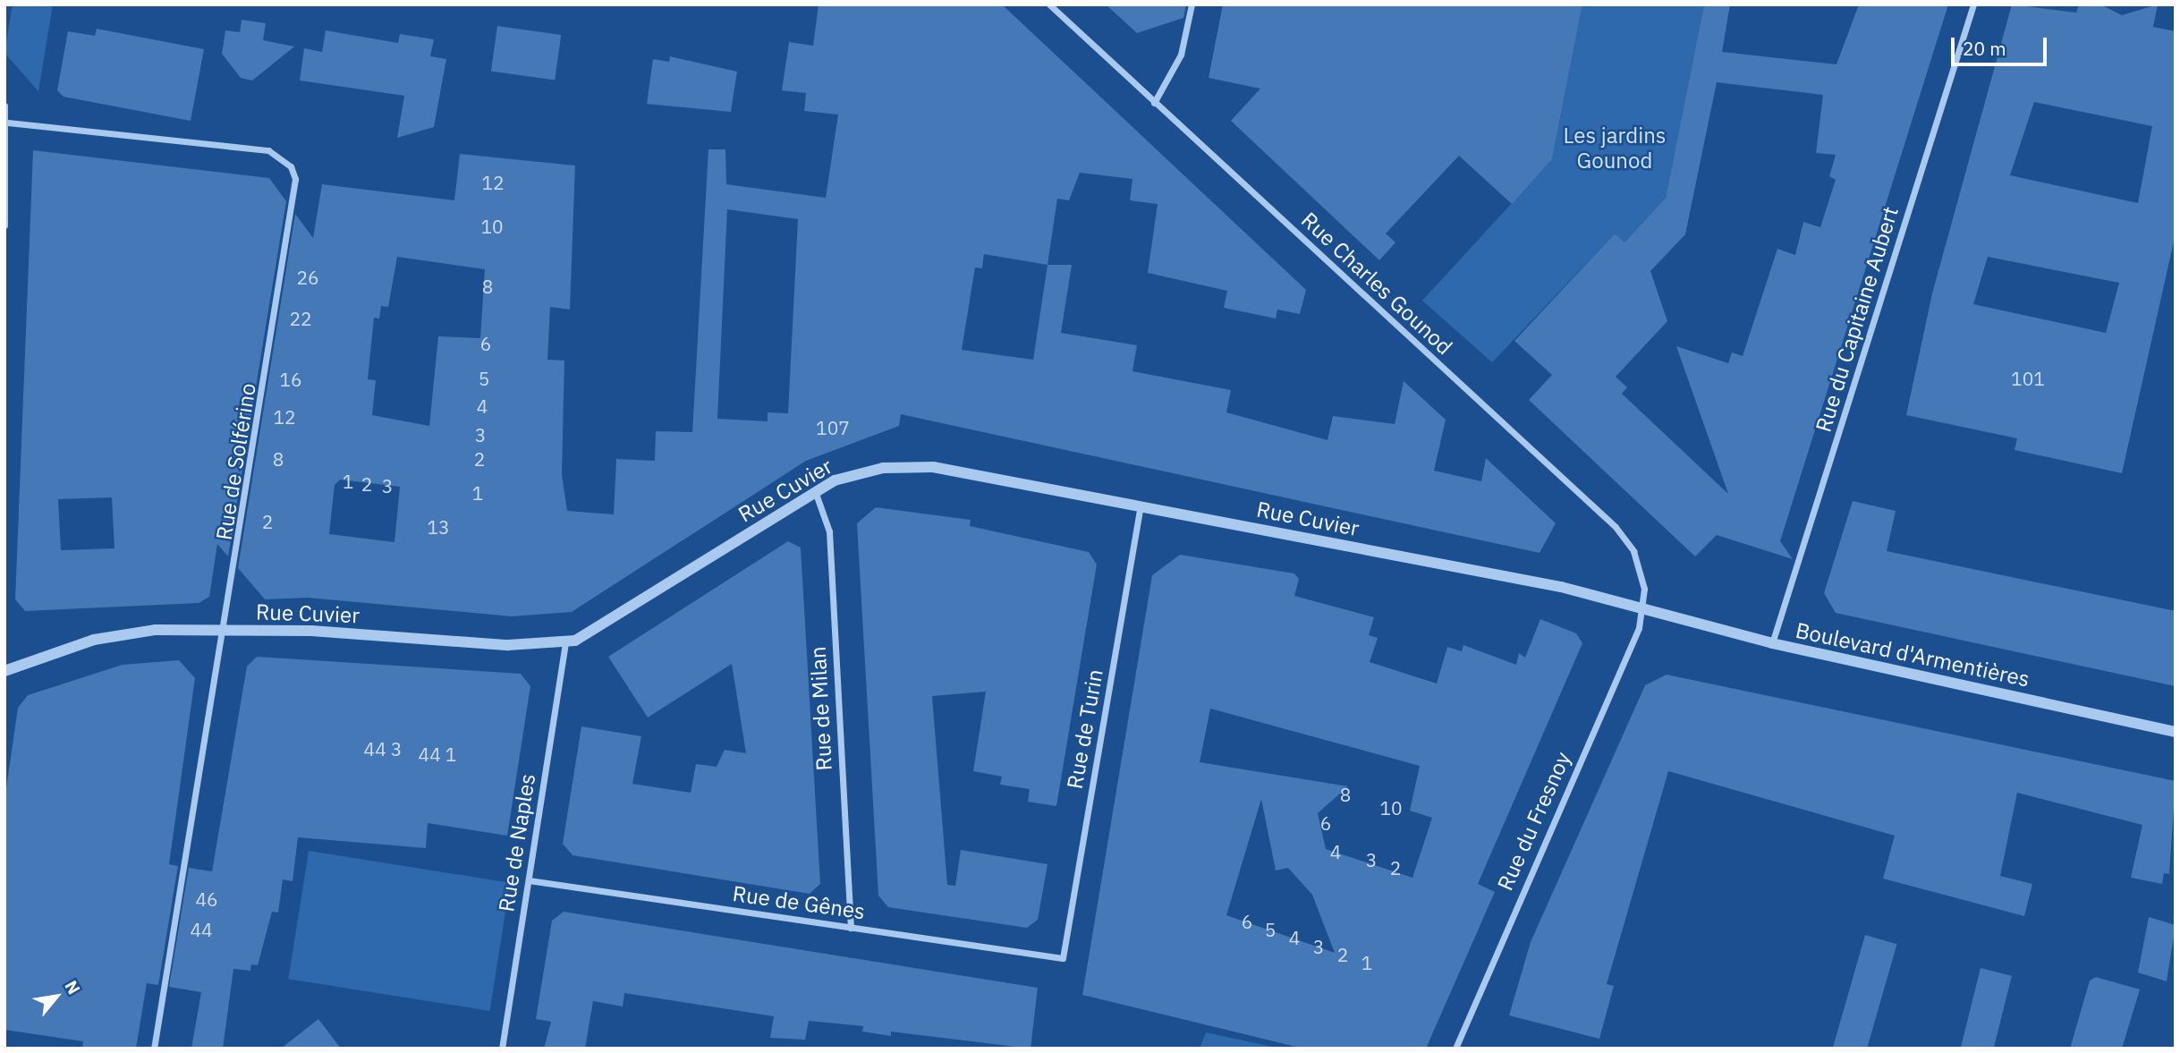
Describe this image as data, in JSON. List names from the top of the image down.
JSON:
{
  "streets": {
    "street": [
      "Rue Charles Gounod",
      "Rue du Capitaine Aubert",
      "Rue de Solférino",
      "Rue Cuvier",
      "Boulevard d'Armentières",
      "Rue de Milan",
      "Rue de Turin",
      "Rue du Fresnoy",
      "Rue de Naples",
      "Rue de Gênes"
    ]
  },
  "crossings": [
    ["Rue Charles Gounod", "Rue Cuvier"],
    ["Rue Charles Gounod", "Boulevard d'Armentières"],
    ["Rue Charles Gounod", "Rue du Fresnoy"],
    ["Rue du Capitaine Aubert", "Boulevard d'Armentières"],
    ["Rue de Solférino", "Rue Cuvier"],
    ["Rue Cuvier", "Boulevard d'Armentières"],
    ["Rue Cuvier", "Rue de Milan"],
    ["Rue Cuvier", "Rue de Turin"],
    ["Rue Cuvier", "Rue du Fresnoy"],
    ["Rue Cuvier", "Rue de Naples"],
    ["Boulevard d'Armentières", "Rue du Fresnoy"],
    ["Rue de Milan", "Rue de Gênes"],
    ["Rue de Turin", "Rue de Gênes"],
    ["Rue de Naples", "Rue de Gênes"]
  ],
  "parks": ["Les jardins Gounod"],
  "house_numbers": [
    "12",
    "10",
    "26",
    "8",
    "22",
    "6",
    "5",
    "101",
    "16",
    "4",
    "12",
    "107",
    "3",
    "8",
    "2",
    "1",
    "2",
    "3",
    "1",
    "2",
    "13",
    "44 3",
    "44 1",
    "8",
    "10",
    "6",
    "4",
    "3",
    "2",
    "46",
    "6",
    "44",
    "5",
    "4",
    "3",
    "2",
    "1"
  ],
  "scale_bar": "20 m",
  "north": "top right"
}
